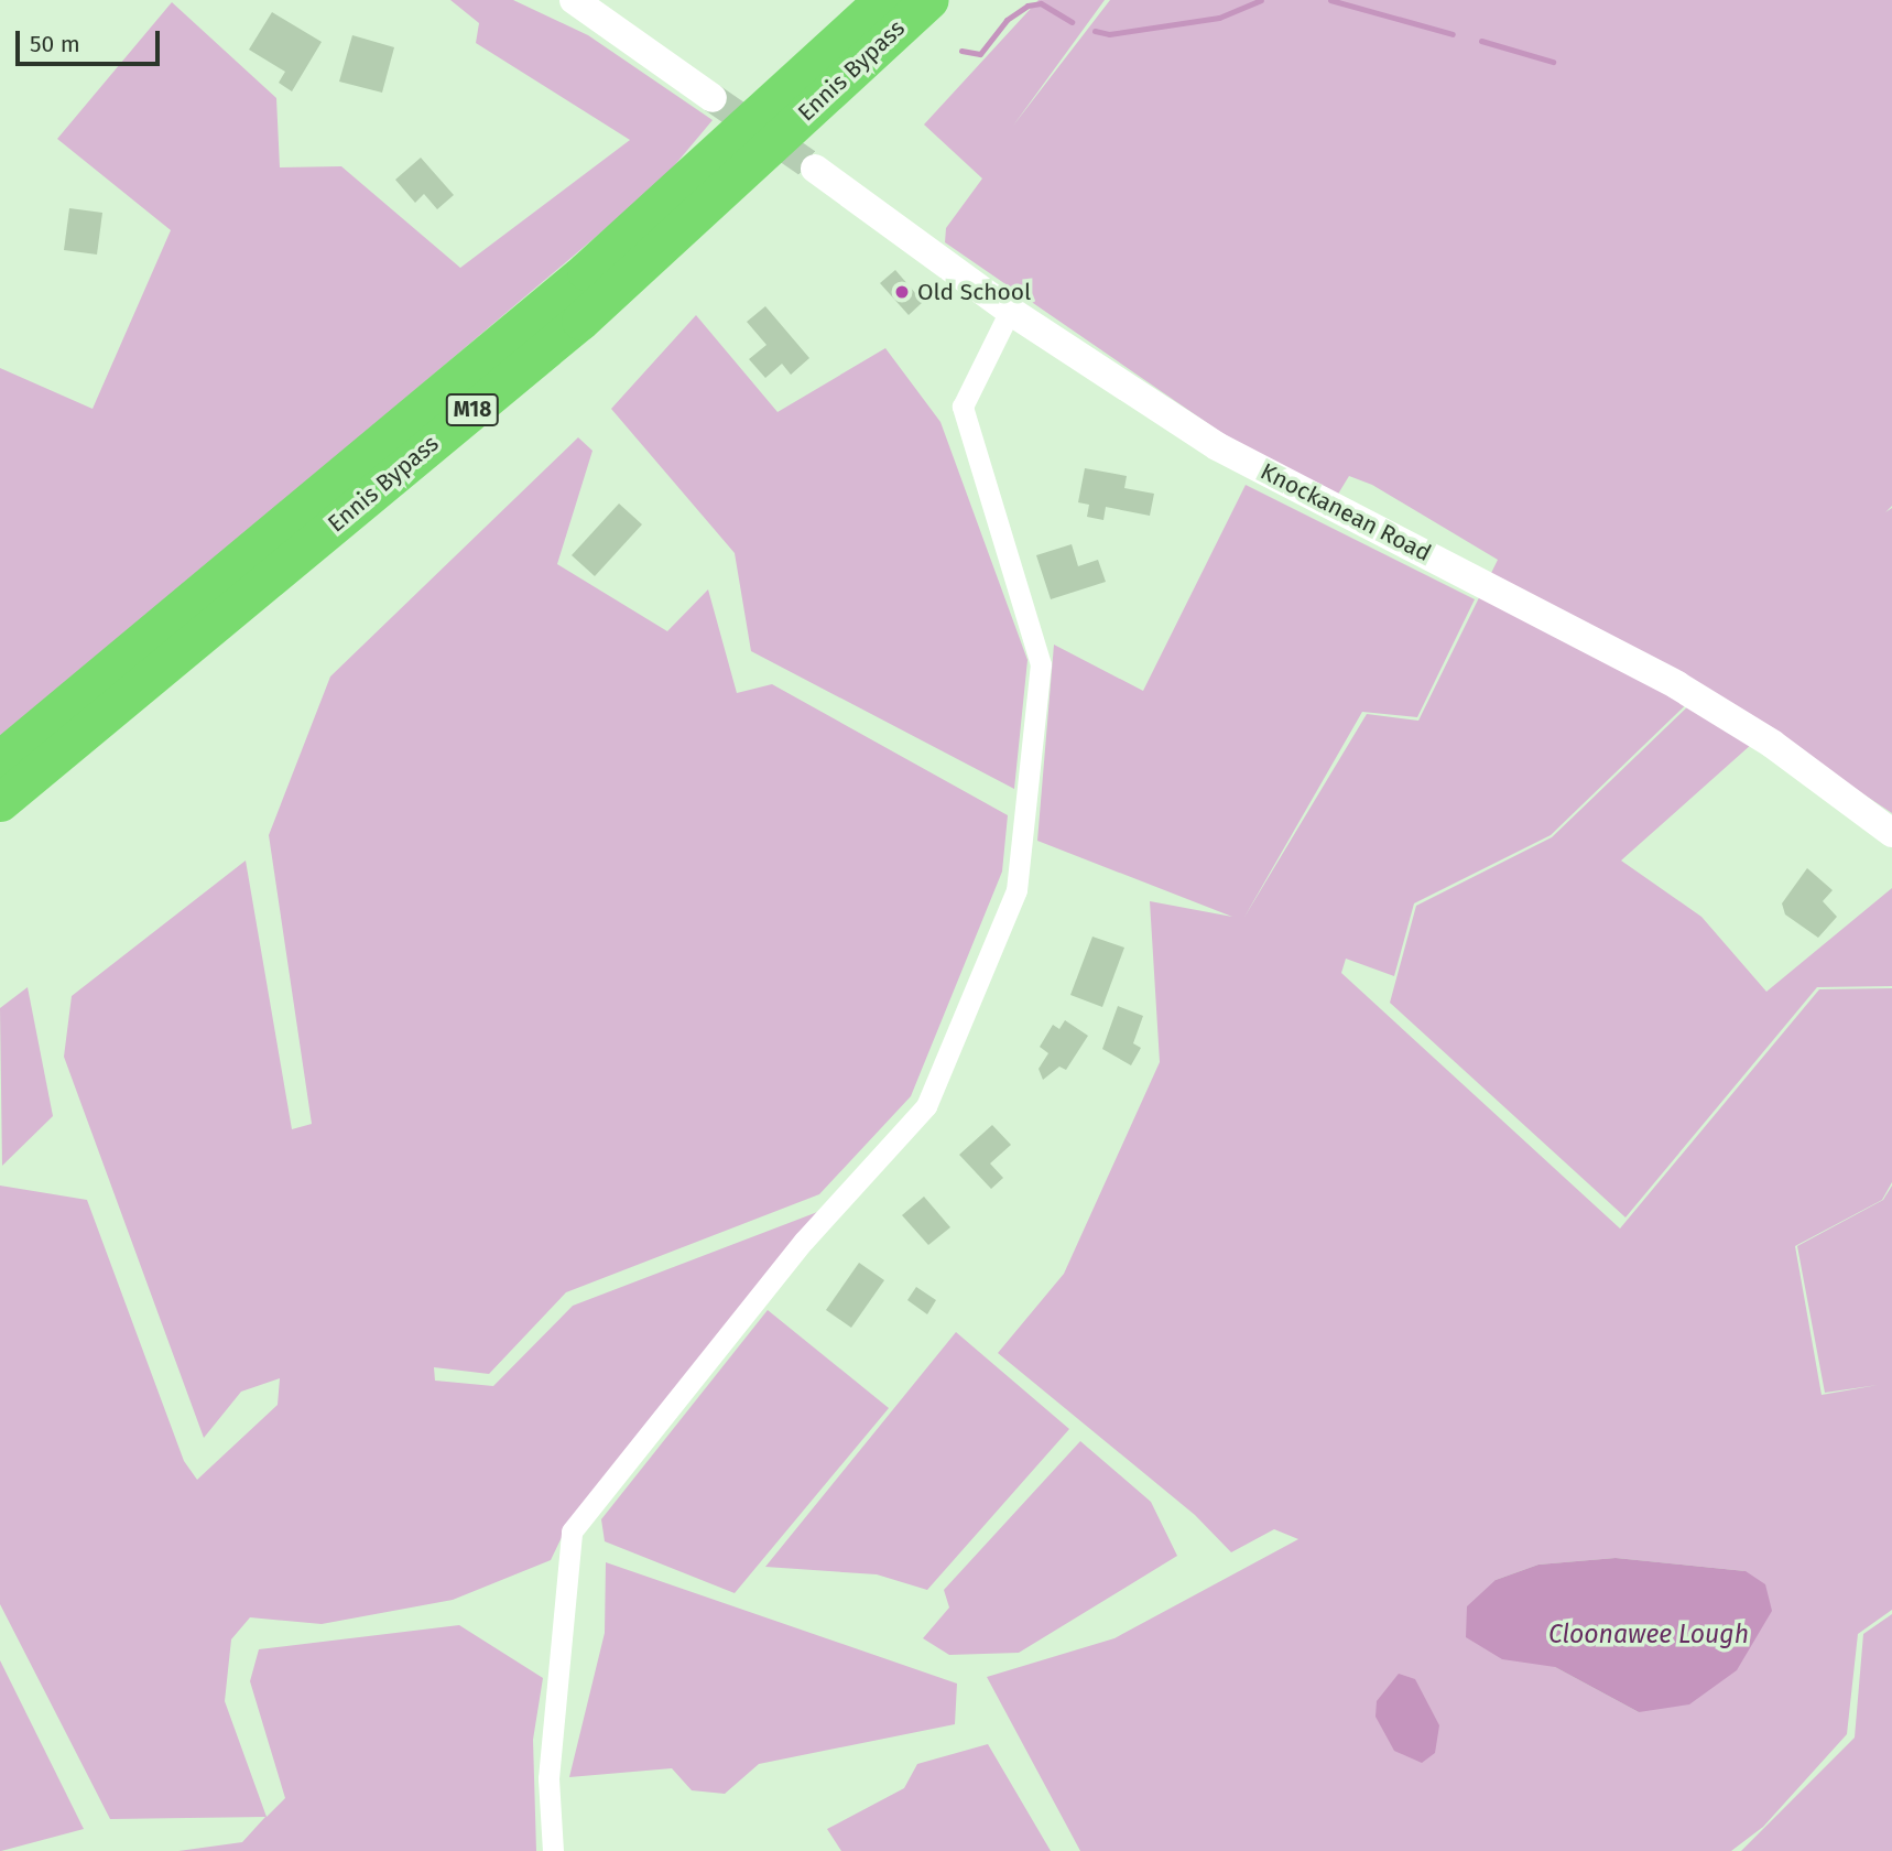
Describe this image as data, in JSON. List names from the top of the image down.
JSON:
{
  "streets": {
    "highway": ["Ennis Bypass", "M18"],
    "street": ["Knockanean Road"]
  },
  "water": ["Cloonawee Lough"],
  "places": ["Old School"],
  "scale_bar": "50 m"
}
